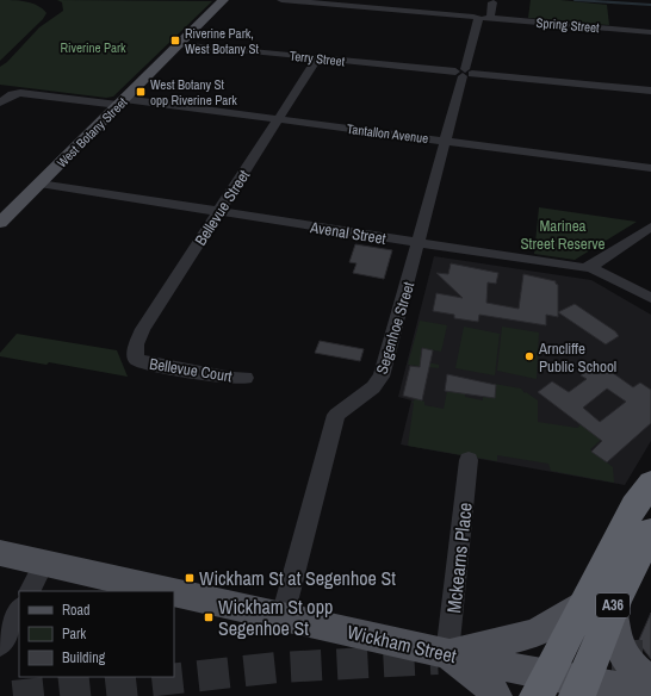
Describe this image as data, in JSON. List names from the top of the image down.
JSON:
{
  "streets": {
    "highway": ["A36"],
    "main road": ["West Botany Street", "Wickham Street"],
    "street": [
      "Spring Street",
      "Terry Street",
      "Tantallon Avenue",
      "Bellevue Street",
      "Avenal Street",
      "Segenhoe Street",
      "Bellevue Court",
      "Mckearns Place"
    ]
  },
  "crossings": [
    ["Spring Street", "Segenhoe Street"],
    ["Terry Street", "West Botany Street"],
    ["Terry Street", "Bellevue Street"],
    ["Terry Street", "Segenhoe Street"],
    ["West Botany Street", "Tantallon Avenue"],
    ["West Botany Street", "Avenal Street"],
    ["Tantallon Avenue", "Bellevue Street"],
    ["Tantallon Avenue", "Segenhoe Street"],
    ["Bellevue Street", "Avenal Street"],
    ["Bellevue Street", "Bellevue Court"],
    ["Avenal Street", "Segenhoe Street"],
    ["Segenhoe Street", "Wickham Street"],
    ["Mckearns Place", "Wickham Street"],
    ["A36", "Wickham Street"]
  ],
  "parks": ["Riverine Park", "Marinea Street Reserve"],
  "places": {
    "transit": [
      "Riverine Park, West Botany St",
      "West Botany St opp Riverine Park",
      "Wickham St at Segenhoe St",
      "Wickham St opp Segenhoe St"
    ],
    "other": ["Arncliffe Public School"]
  },
  "legend": ["Road", "Park", "Building"]
}
